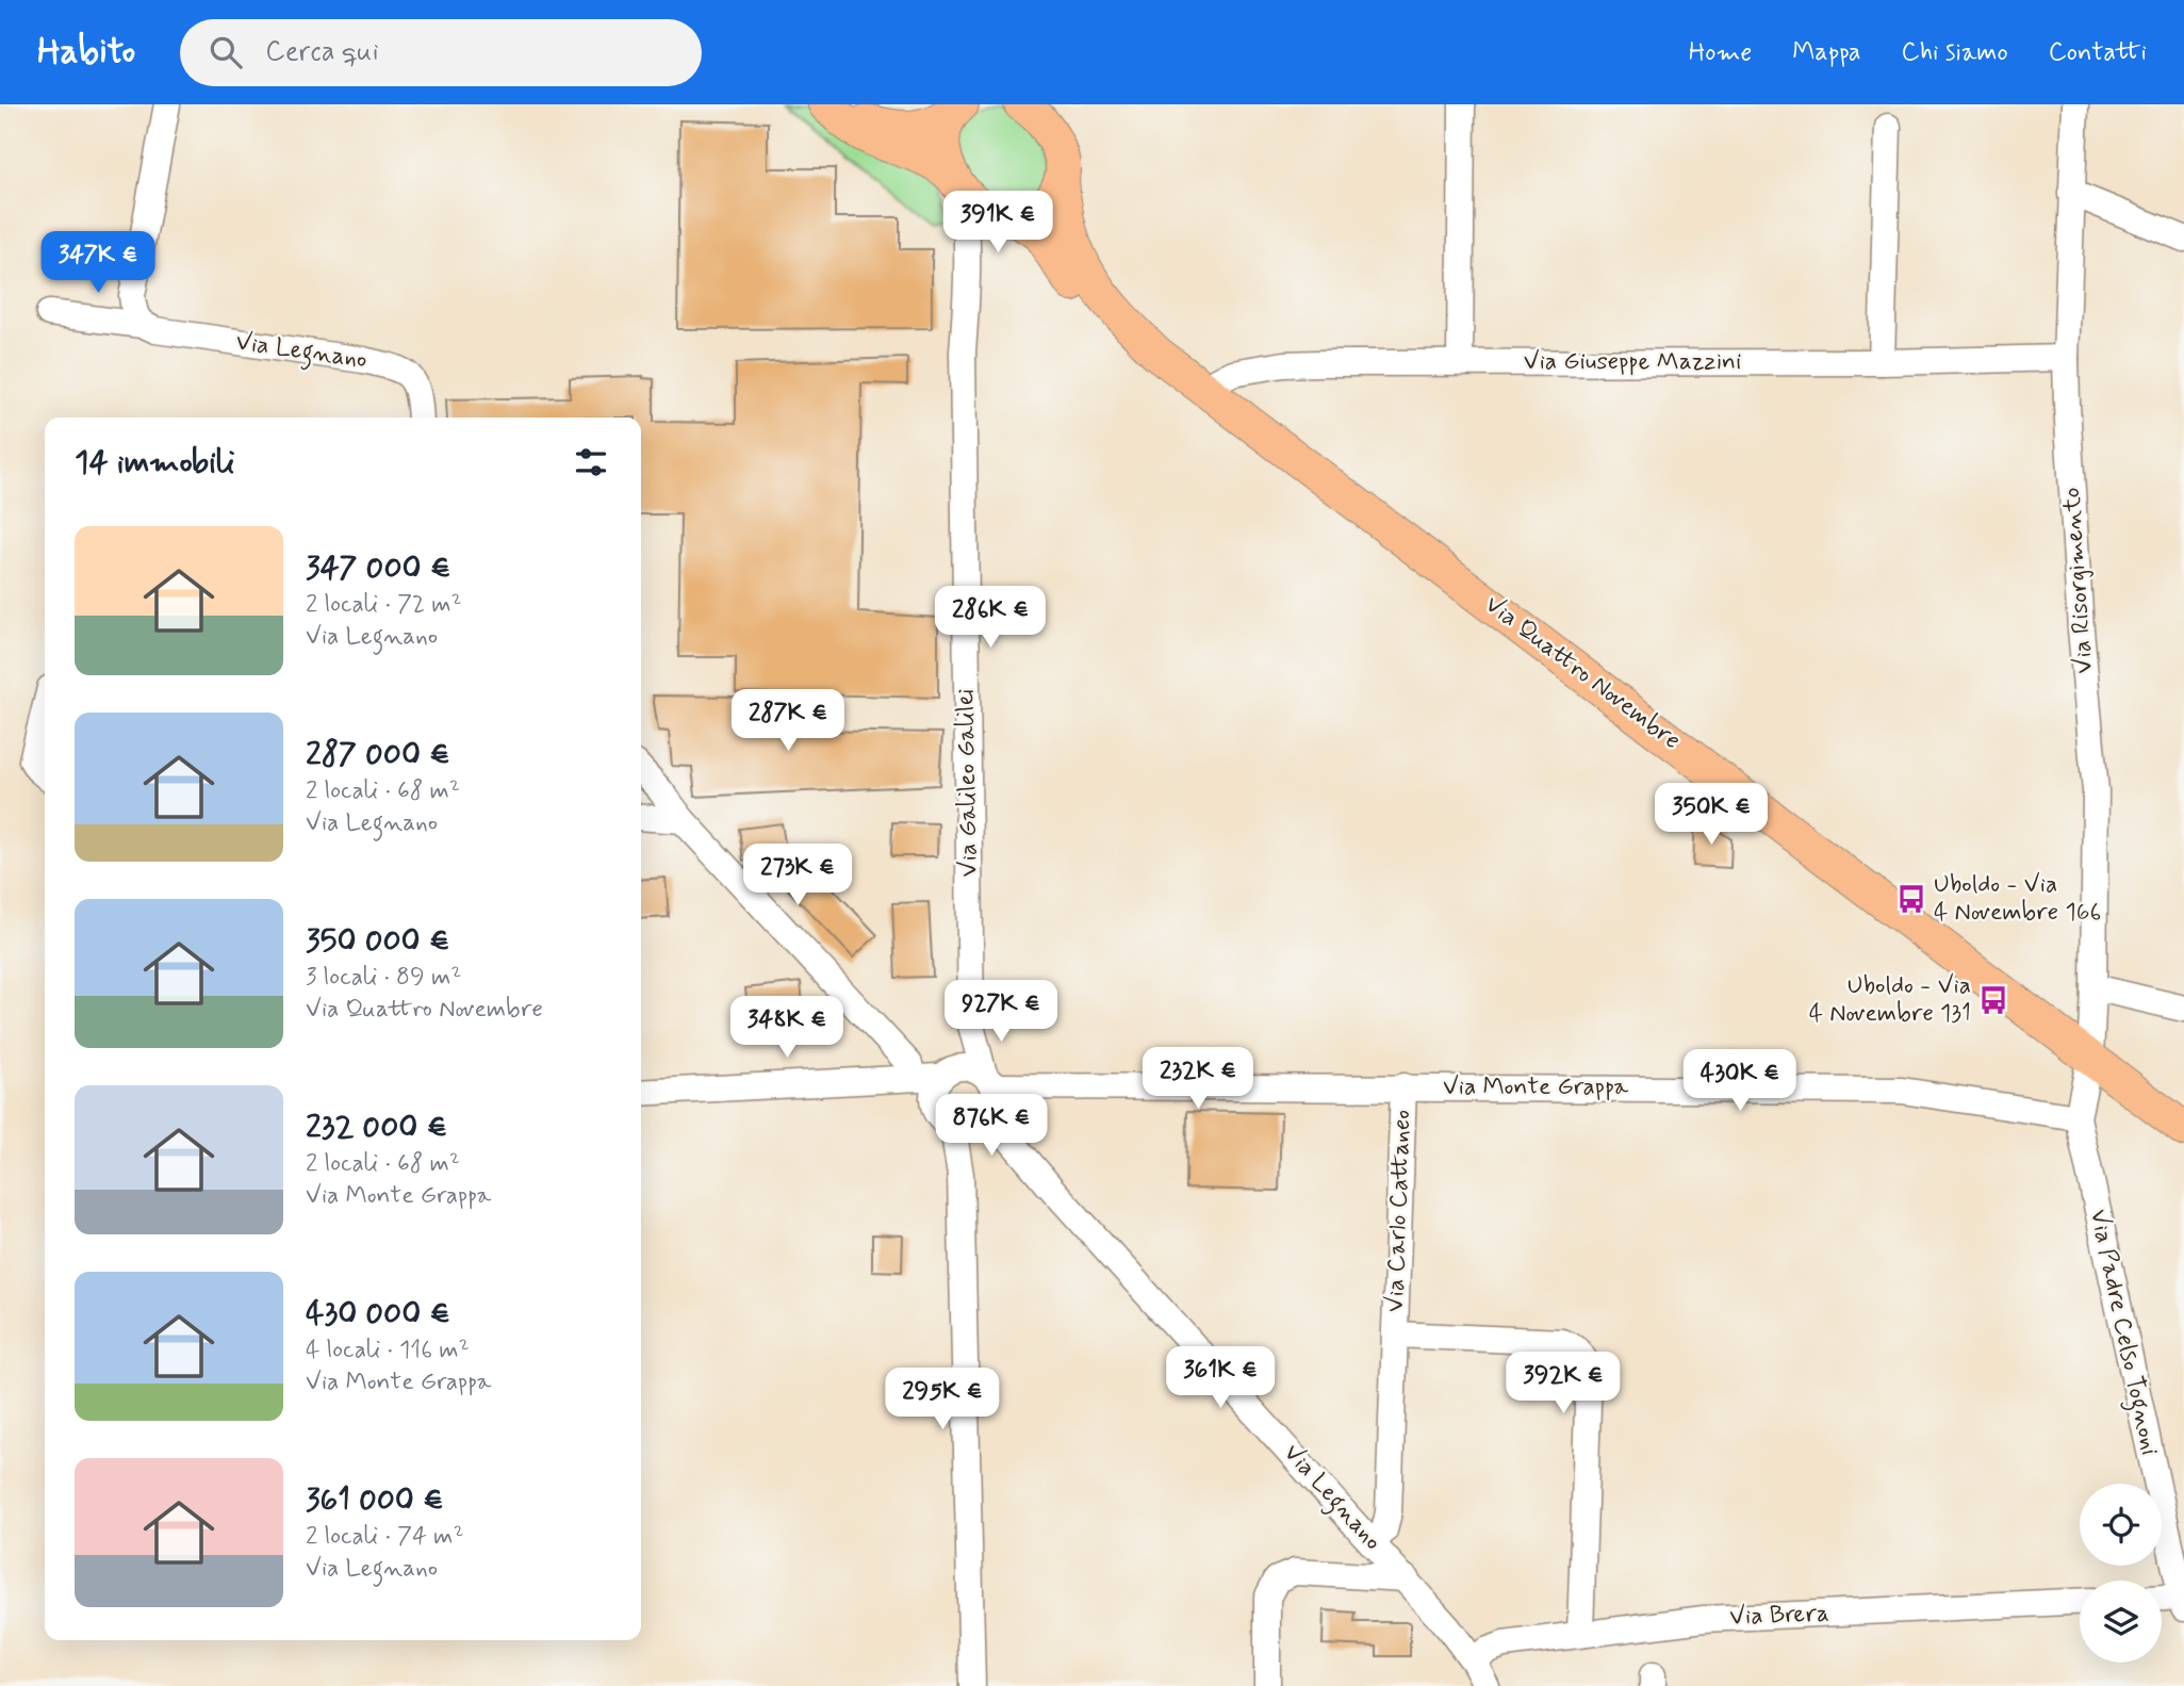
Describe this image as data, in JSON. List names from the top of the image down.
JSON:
{
  "streets": {
    "main road": ["Via Quattro Novembre"],
    "street": [
      "Via Legnano",
      "Via Giuseppe Mazzini",
      "Via Risorgimento",
      "Via Galileo Galilei",
      "Via Monte Grappa",
      "Via Carlo Cattaneo",
      "Via Padre Celso Tognoni",
      "Via Brera"
    ]
  },
  "crossings": [
    ["Via Legnano", "Via Galileo Galilei"],
    ["Via Legnano", "Via Monte Grappa"],
    ["Via Legnano", "Via Carlo Cattaneo"],
    ["Via Legnano", "Via Brera"],
    ["Via Giuseppe Mazzini", "Via Risorgimento"],
    ["Via Giuseppe Mazzini", "Via Quattro Novembre"],
    ["Via Risorgimento", "Via Quattro Novembre"],
    ["Via Risorgimento", "Via Padre Celso Tognoni"],
    ["Via Quattro Novembre", "Via Galileo Galilei"],
    ["Via Quattro Novembre", "Via Padre Celso Tognoni"],
    ["Via Galileo Galilei", "Via Monte Grappa"],
    ["Via Monte Grappa", "Via Carlo Cattaneo"],
    ["Via Monte Grappa", "Via Padre Celso Tognoni"],
    ["Via Carlo Cattaneo", "Via Brera"]
  ],
  "places": {
    "bus stop": ["Uboldo - Via 4 Novembre 166", "Uboldo - Via 4 Novembre 131"]
  },
  "page": {
    "header": "Habito",
    "search": "Cerca qui",
    "nav": [
      "Home",
      "Mappa",
      "Chi siamo",
      "Contatti"
    ],
    "price": [
      "391K €",
      "347K €",
      "286K €",
      "287K €",
      "350K €",
      "273K €",
      "927K €",
      "348K €",
      "232K €",
      "430K €",
      "876K €",
      "361K €",
      "392K €",
      "295K €"
    ],
    "heading": "14 immobili",
    "list": [
      {
        "name": "347 000 €",
        "note": "2 locali · 72 m² · Via Legnano"
      },
      {
        "name": "287 000 €",
        "note": "2 locali · 68 m² · Via Legnano"
      },
      {
        "name": "350 000 €",
        "note": "3 locali · 89 m² · Via Quattro Novembre"
      },
      {
        "name": "232 000 €",
        "note": "2 locali · 68 m² · Via Monte Grappa"
      },
      {
        "name": "430 000 €",
        "note": "4 locali · 116 m² · Via Monte Grappa"
      },
      {
        "name": "361 000 €",
        "note": "2 locali · 74 m² · Via Legnano"
      }
    ]
  }
}
